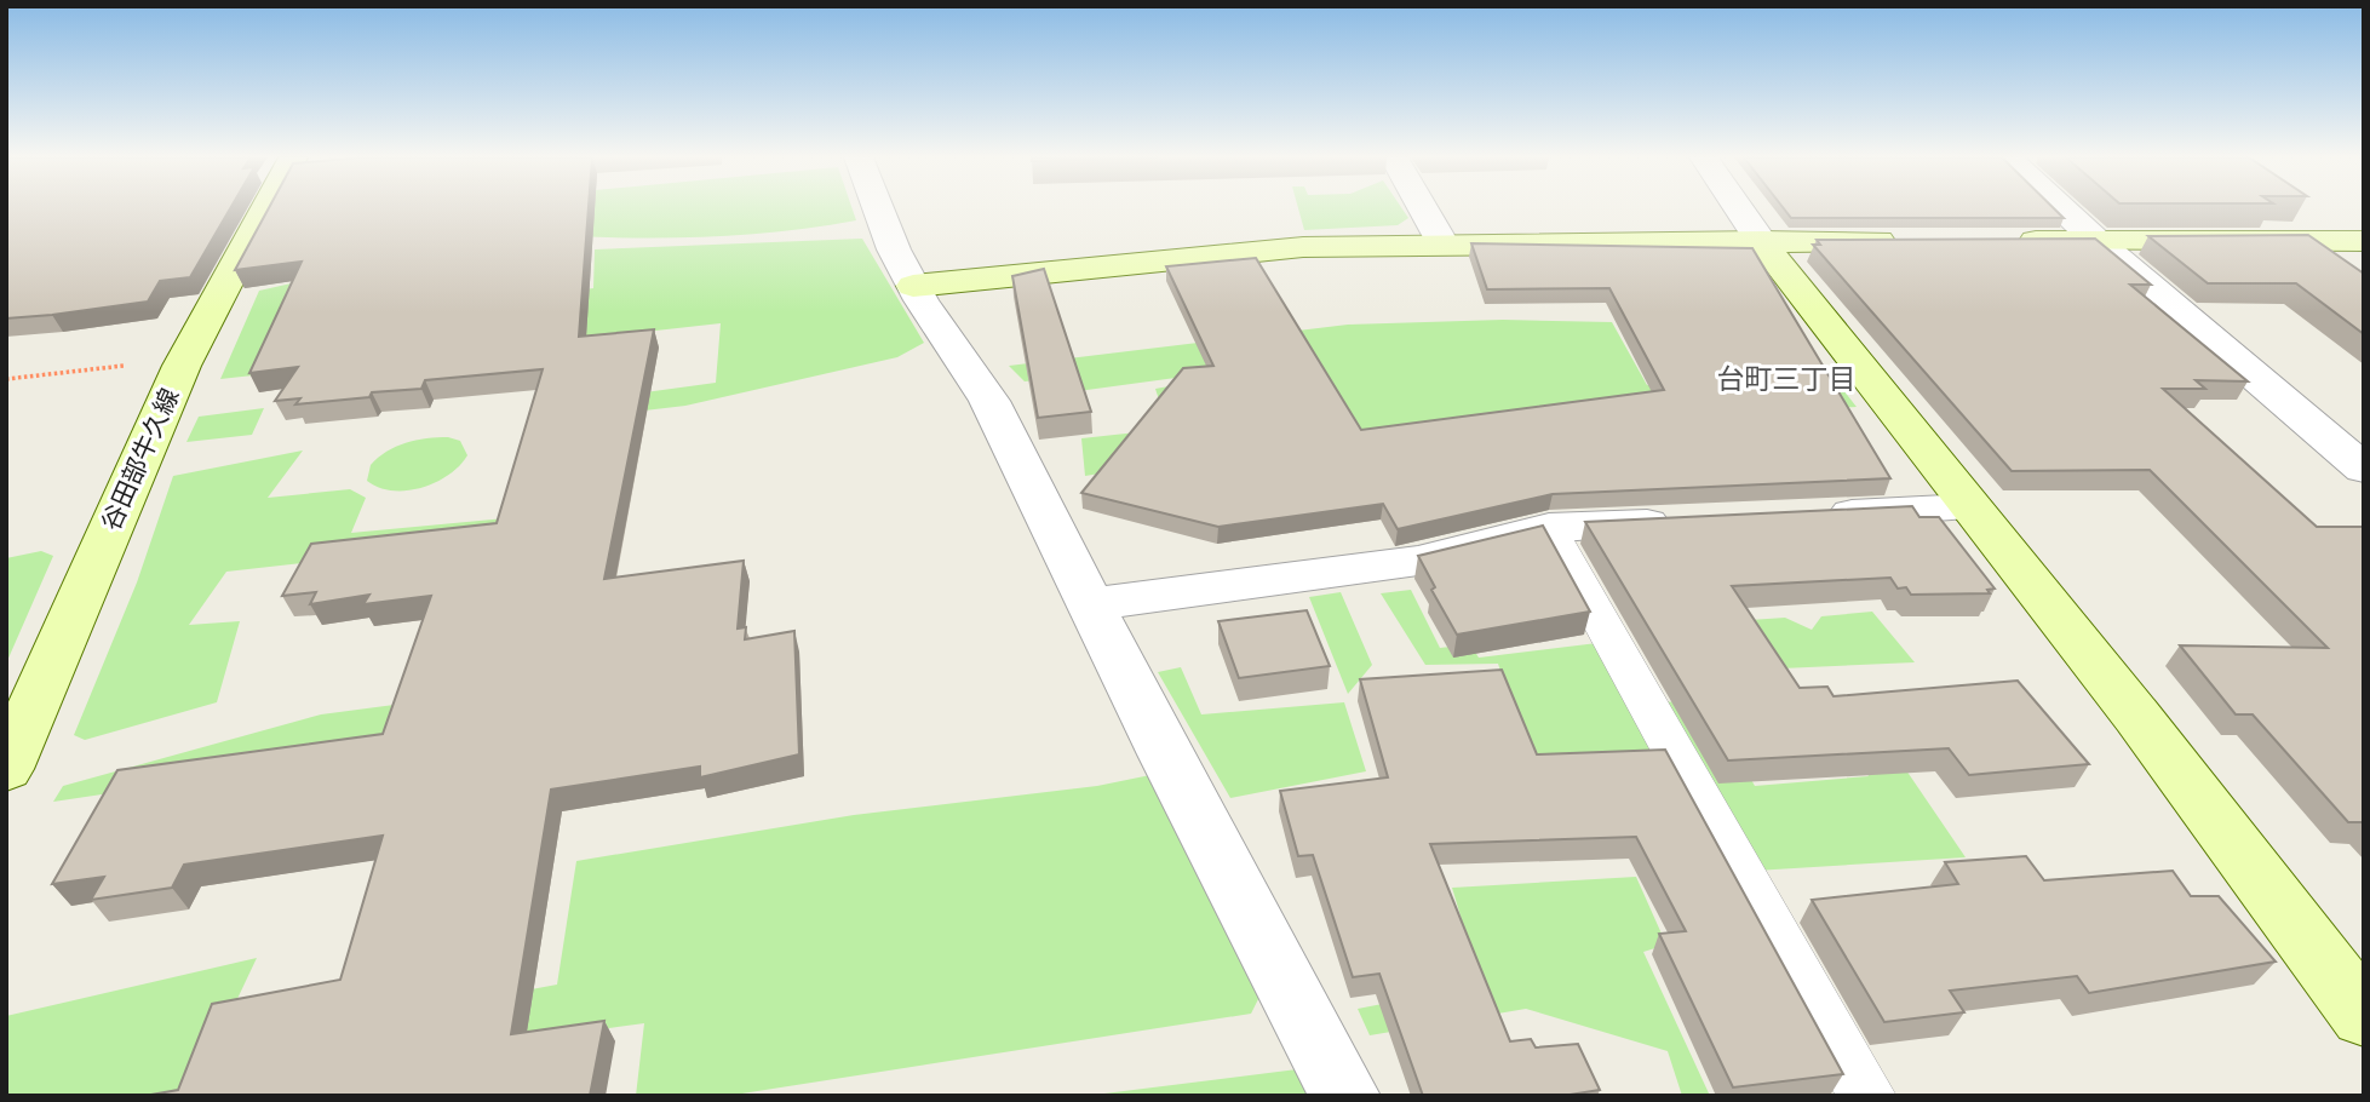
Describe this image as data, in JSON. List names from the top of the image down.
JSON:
{
  "streets": {
    "street": ["谷田部牛久線"]
  },
  "districts": ["台町三丁目"]
}
